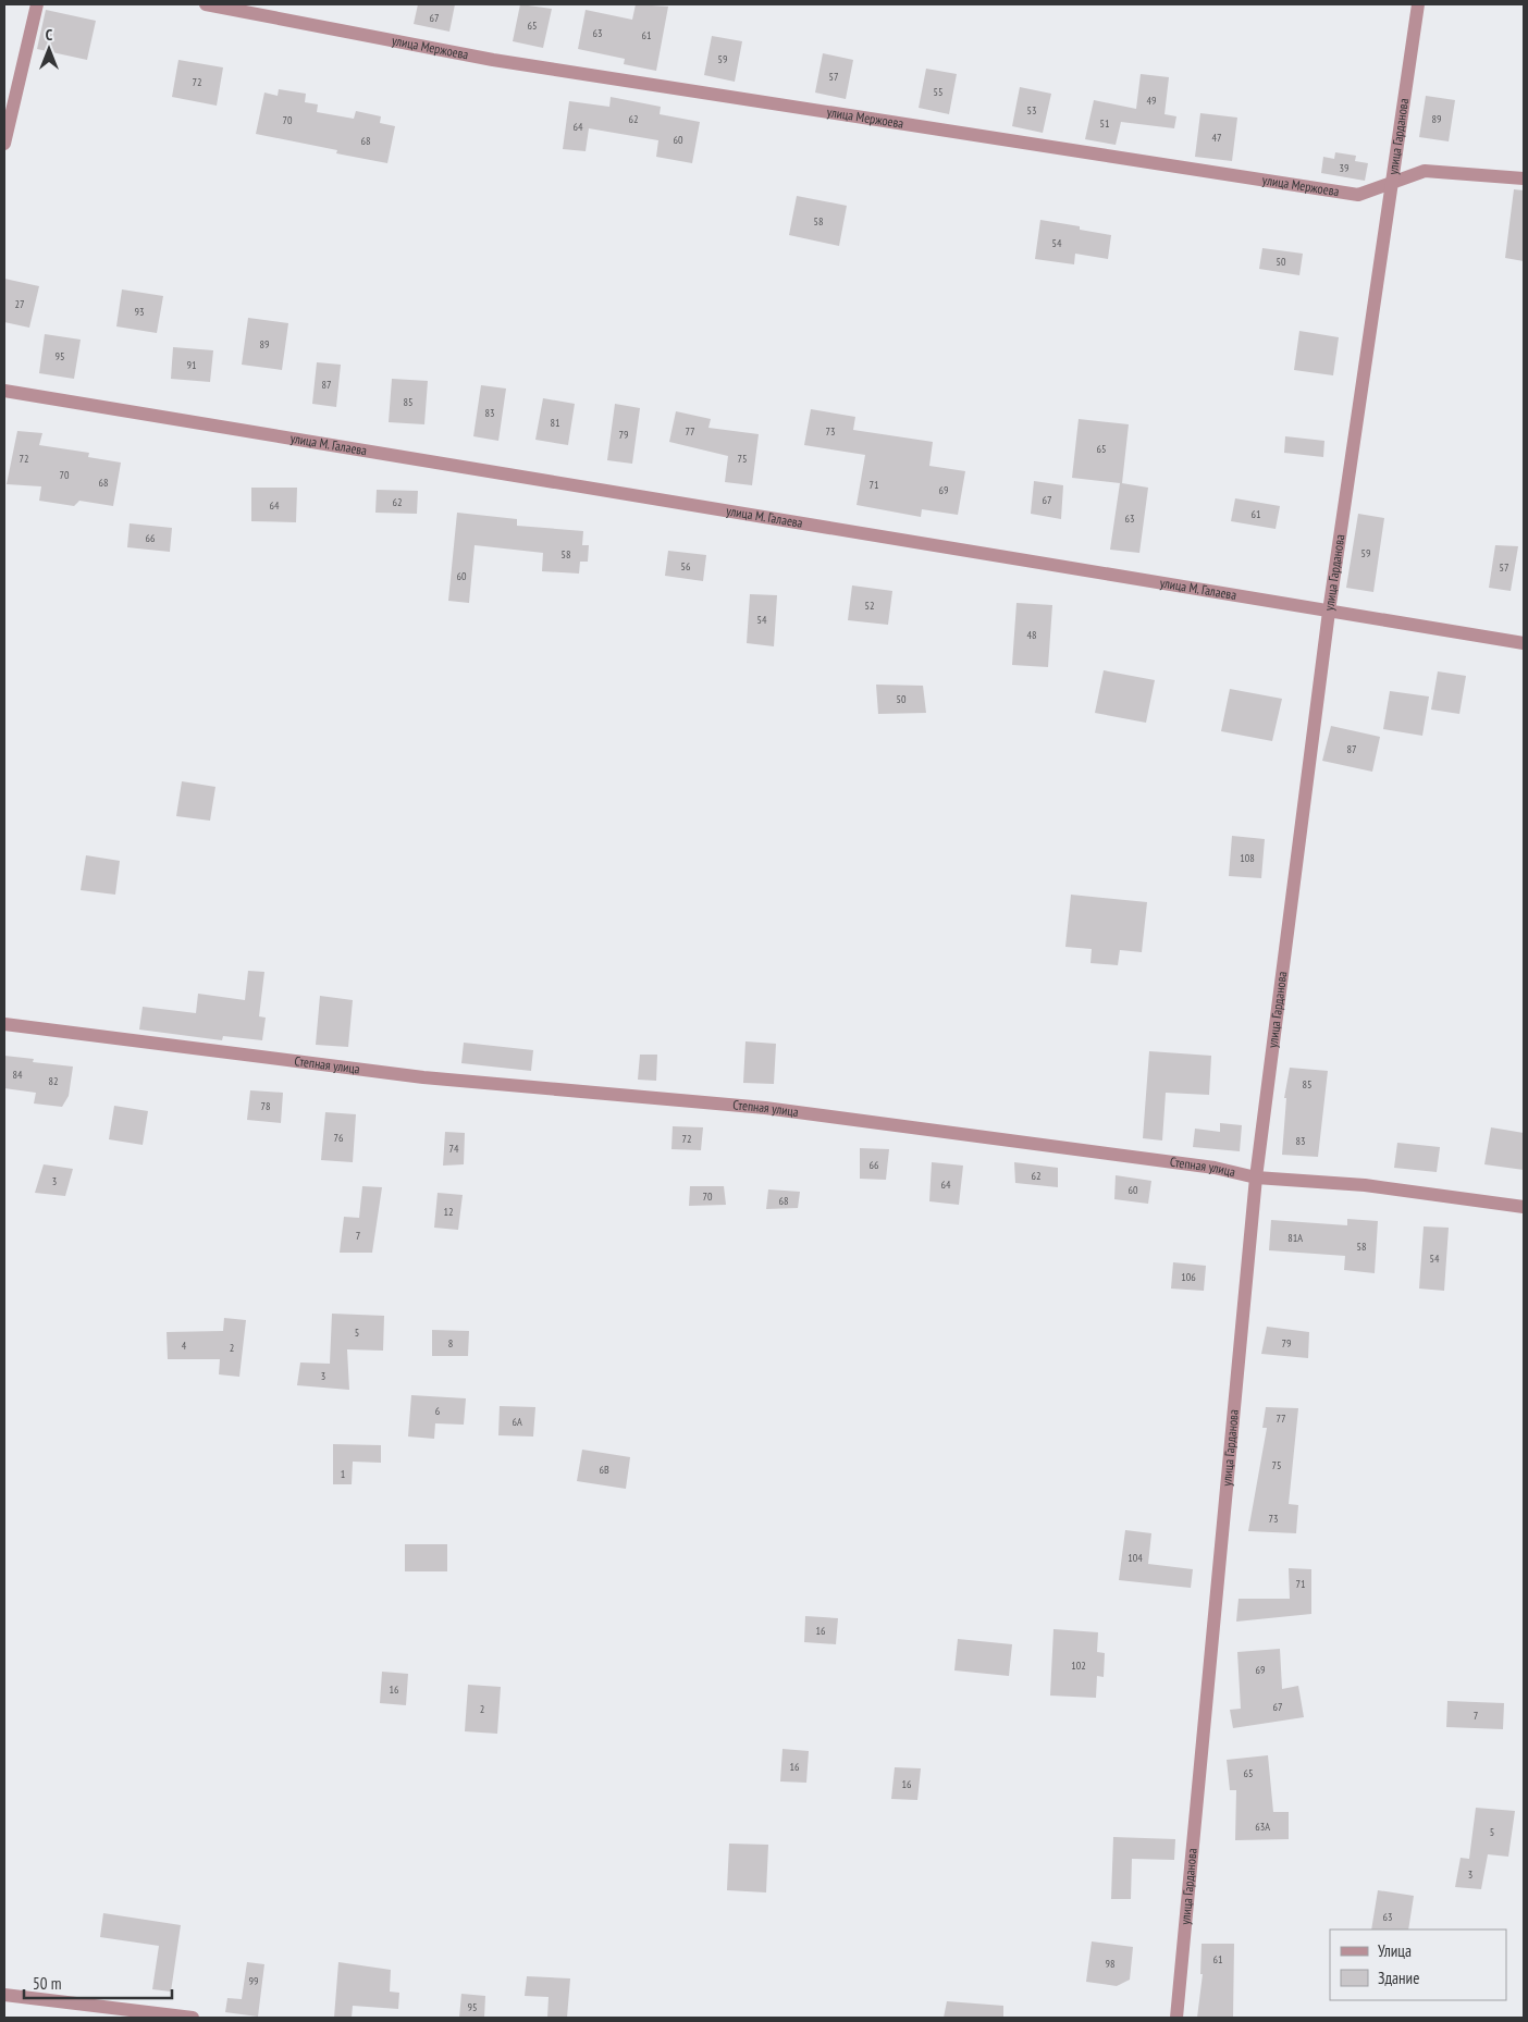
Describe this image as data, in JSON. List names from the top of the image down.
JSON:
{
  "streets": {
    "street": [
      "улица Мержоева",
      "улица Гарданова",
      "улица М. Галаева",
      "Степная улица"
    ]
  },
  "crossings": [
    ["улица Мержоева", "улица Гарданова"],
    ["улица Гарданова", "улица М. Галаева"],
    ["улица Гарданова", "Степная улица"]
  ],
  "house_numbers": [
    "67",
    "65",
    "63",
    "61",
    "59",
    "57",
    "72",
    "55",
    "49",
    "53",
    "62",
    "89",
    "70",
    "51",
    "64",
    "47",
    "60",
    "68",
    "39",
    "58",
    "54",
    "50",
    "27",
    "93",
    "89",
    "95",
    "91",
    "87",
    "85",
    "83",
    "81",
    "77",
    "73",
    "79",
    "65",
    "72",
    "75",
    "70",
    "68",
    "71",
    "69",
    "67",
    "62",
    "64",
    "61",
    "63",
    "66",
    "59",
    "58",
    "56",
    "57",
    "60",
    "52",
    "54",
    "48",
    "50",
    "87",
    "108",
    "84",
    "82",
    "85",
    "78",
    "76",
    "72",
    "83",
    "74",
    "66",
    "62",
    "3",
    "64",
    "60",
    "70",
    "68",
    "12",
    "7",
    "81А",
    "58",
    "54",
    "106",
    "5",
    "8",
    "79",
    "4",
    "2",
    "3",
    "6",
    "77",
    "6А",
    "75",
    "6В",
    "1",
    "73",
    "104",
    "71",
    "16",
    "102",
    "69",
    "16",
    "67",
    "2",
    "7",
    "16",
    "65",
    "16",
    "63А",
    "5",
    "3",
    "63",
    "61",
    "98",
    "99",
    "95"
  ],
  "legend": ["Улица", "Здание"],
  "scale_bar": "50 m",
  "north": "top"
}
